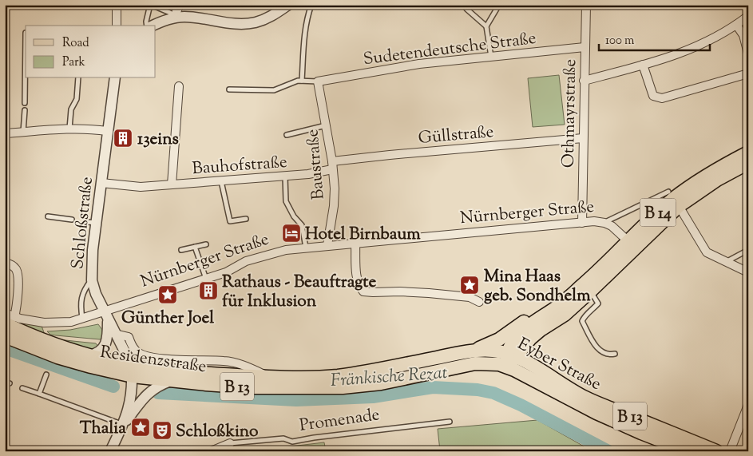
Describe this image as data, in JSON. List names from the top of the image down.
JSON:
{
  "streets": {
    "main road": [
      "B 14",
      "Residenzstraße",
      "Eyber Straße",
      "B 13"
    ],
    "street": [
      "Sudetendeutsche Straße",
      "Othmayrstraße",
      "Güllstraße",
      "Bauhofstraße",
      "Baustraße",
      "Nürnberger Straße",
      "Schloßstraße",
      "Promenade"
    ]
  },
  "crossings": [
    ["Sudetendeutsche Straße", "Othmayrstraße"],
    ["Sudetendeutsche Straße", "Baustraße"],
    ["Othmayrstraße", "Güllstraße"],
    ["Othmayrstraße", "Nürnberger Straße"],
    ["Güllstraße", "Bauhofstraße"],
    ["Güllstraße", "Baustraße"],
    ["Bauhofstraße", "Baustraße"],
    ["Bauhofstraße", "Schloßstraße"],
    ["Baustraße", "Nürnberger Straße"],
    ["Nürnberger Straße", "B 14"],
    ["Nürnberger Straße", "Schloßstraße"],
    ["Nürnberger Straße", "Residenzstraße"],
    ["B 14", "Residenzstraße"],
    ["B 14", "Eyber Straße"],
    ["B 14", "B 13"],
    ["Schloßstraße", "Residenzstraße"],
    ["Residenzstraße", "Eyber Straße"],
    ["Eyber Straße", "B 13"]
  ],
  "water": ["Fränkische Rezat"],
  "places": {
    "building": ["13eins", "Rathaus - Beauftragte für Inklusion"],
    "hotel": ["Hotel Birnbaum"],
    "place": ["Mina Haas geb. Sondhelm", "Günther Joel", "Thalia"],
    "theatre": ["Schloßkino"]
  },
  "legend": ["Road", "Park"],
  "scale_bar": "100 m"
}
